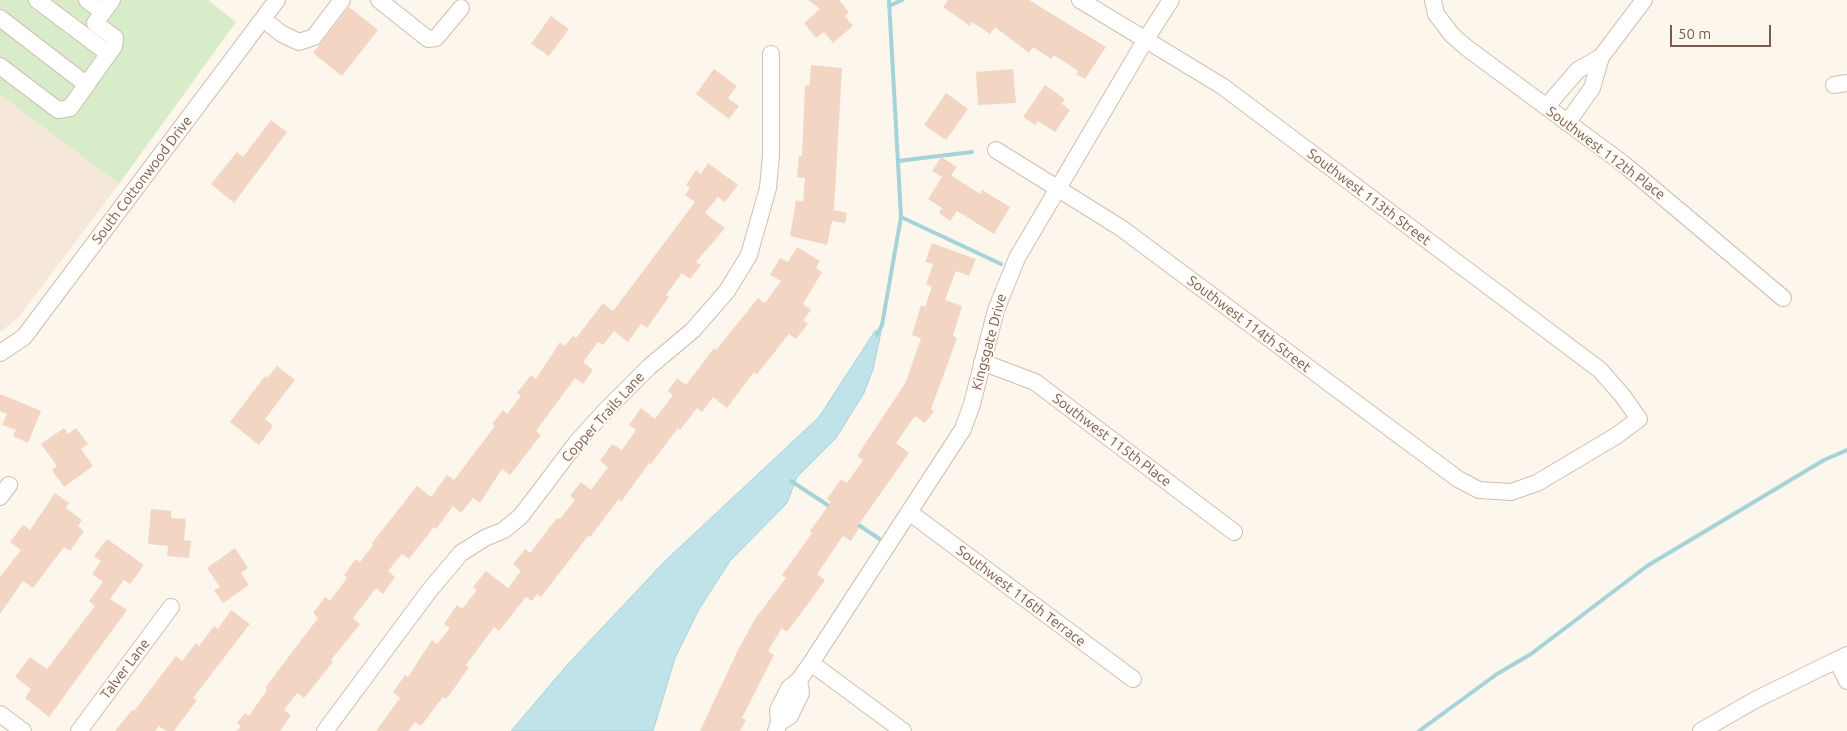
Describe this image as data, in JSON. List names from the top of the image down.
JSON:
{
  "streets": {
    "street": [
      "Southwest 112th Place",
      "South Cottonwood Drive",
      "Southwest 113th Street",
      "Southwest 114th Street",
      "Kingsgate Drive",
      "Copper Trails Lane",
      "Southwest 115th Place",
      "Southwest 116th Terrace",
      "Talver Lane"
    ]
  },
  "crossings": [
    ["Southwest 113th Street", "Southwest 114th Street"],
    ["Southwest 113th Street", "Kingsgate Drive"],
    ["Southwest 114th Street", "Kingsgate Drive"],
    ["Kingsgate Drive", "Southwest 115th Place"],
    ["Kingsgate Drive", "Southwest 116th Terrace"]
  ],
  "scale_bar": "50 m"
}
